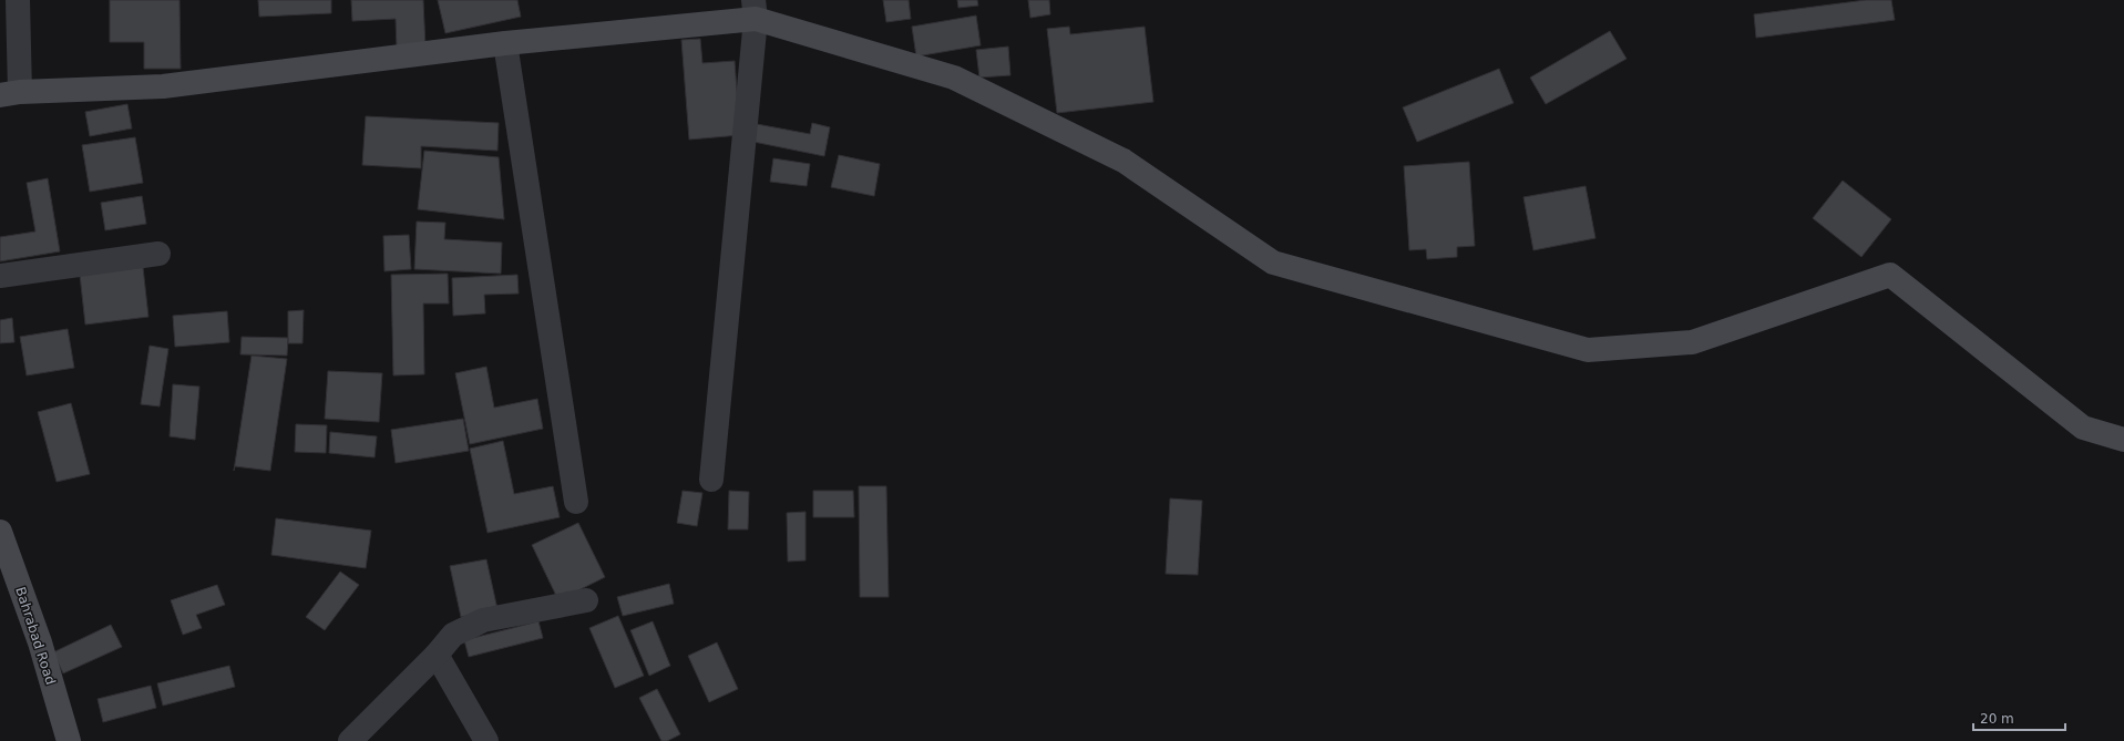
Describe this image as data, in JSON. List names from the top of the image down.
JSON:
{
  "streets": {
    "street": ["Bahrabad Road"]
  },
  "scale_bar": "20 m"
}
